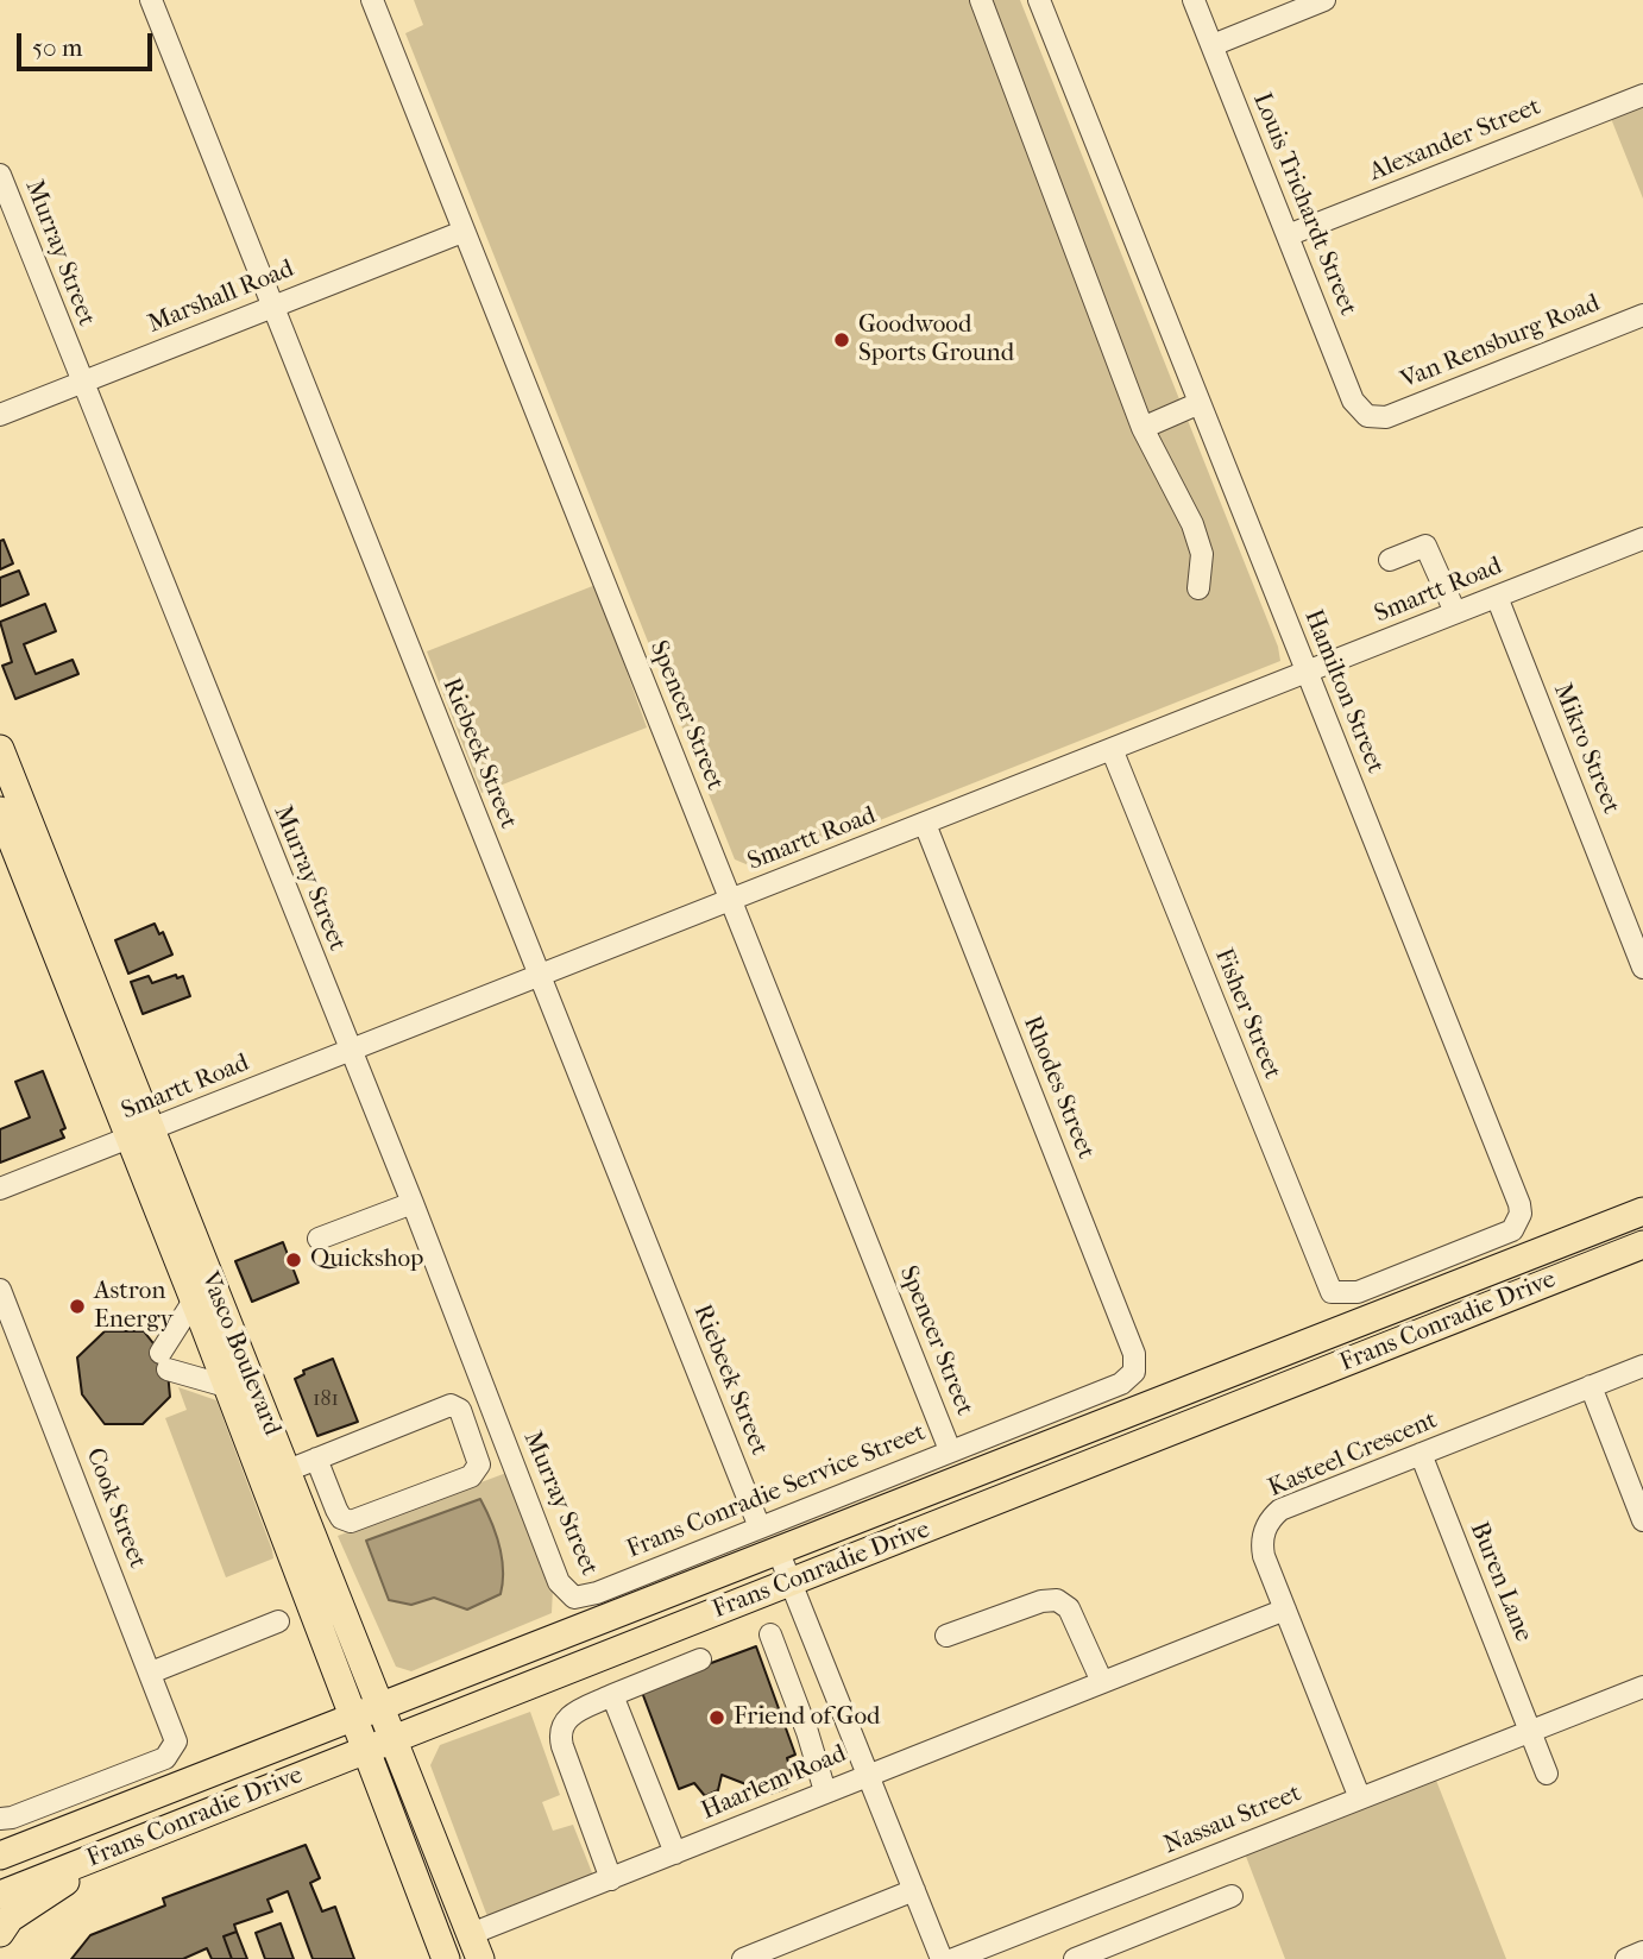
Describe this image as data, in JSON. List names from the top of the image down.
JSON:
{
  "streets": {
    "main road": ["Frans Conradie Drive", "Vasco Boulevard"],
    "street": [
      "Alexander Street",
      "Louis Trichardt Street",
      "Murray Street",
      "Marshall Road",
      "Van Rensburg Road",
      "Smartt Road",
      "Hamilton Street",
      "Spencer Street",
      "Mikro Street",
      "Riebeek Street",
      "Fisher Street",
      "Rhodes Street",
      "Kasteel Crescent",
      "Frans Conradie Service Street",
      "Cook Street",
      "Buren Lane",
      "Haarlem Road",
      "Nassau Street"
    ]
  },
  "crossings": [
    ["Alexander Street", "Louis Trichardt Street"],
    ["Louis Trichardt Street", "Van Rensburg Road"],
    ["Murray Street", "Marshall Road"],
    ["Murray Street", "Smartt Road"],
    ["Murray Street", "Frans Conradie Service Street"],
    ["Marshall Road", "Spencer Street"],
    ["Marshall Road", "Riebeek Street"],
    ["Smartt Road", "Hamilton Street"],
    ["Smartt Road", "Spencer Street"],
    ["Smartt Road", "Mikro Street"],
    ["Smartt Road", "Riebeek Street"],
    ["Smartt Road", "Fisher Street"],
    ["Smartt Road", "Rhodes Street"],
    ["Smartt Road", "Vasco Boulevard"],
    ["Hamilton Street", "Fisher Street"],
    ["Spencer Street", "Frans Conradie Service Street"],
    ["Riebeek Street", "Frans Conradie Service Street"],
    ["Rhodes Street", "Frans Conradie Service Street"],
    ["Frans Conradie Drive", "Vasco Boulevard"],
    ["Vasco Boulevard", "Haarlem Road"],
    ["Kasteel Crescent", "Buren Lane"],
    ["Kasteel Crescent", "Haarlem Road"],
    ["Kasteel Crescent", "Nassau Street"],
    ["Buren Lane", "Nassau Street"]
  ],
  "places": [
    "Goodwood Sports Ground",
    "Quickshop",
    "Astron Energy",
    "Friend of God"
  ],
  "house_numbers": ["181"],
  "scale_bar": "50 m"
}
